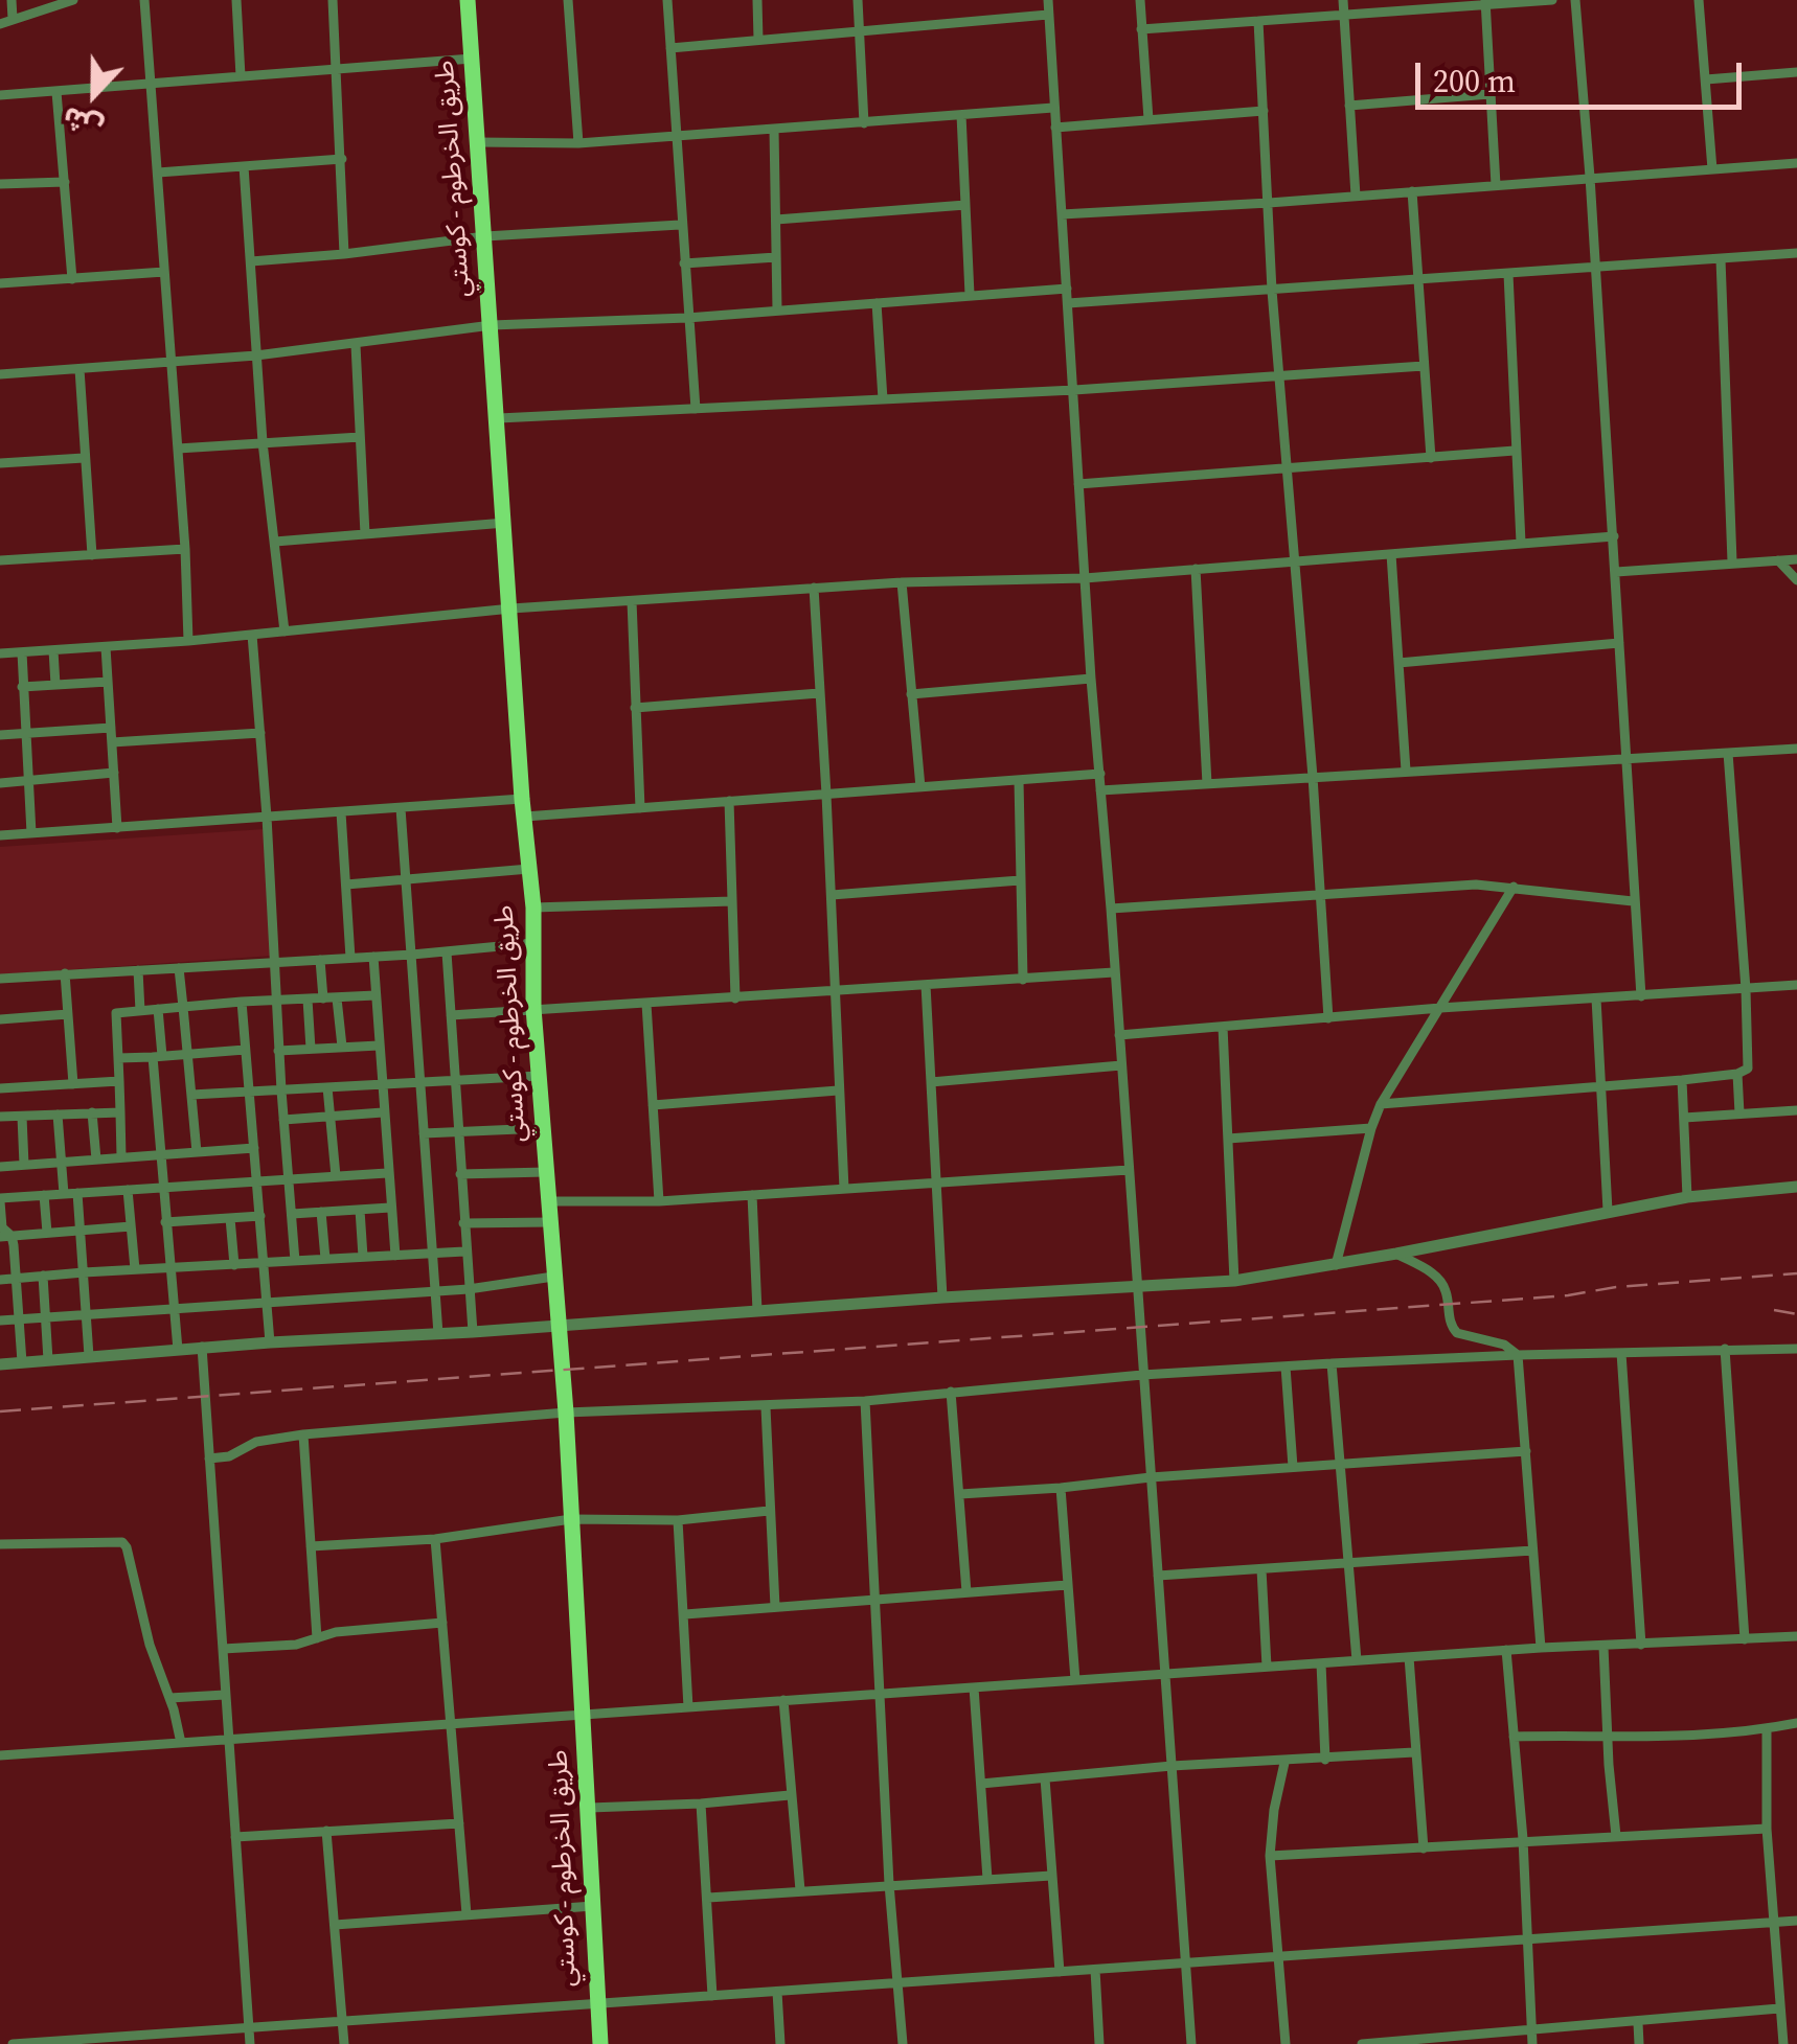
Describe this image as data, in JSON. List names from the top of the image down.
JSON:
{
  "streets": {
    "highway": ["طريق الخرطوم - كوستي"]
  },
  "scale_bar": "200 m",
  "north": "bottom"
}
